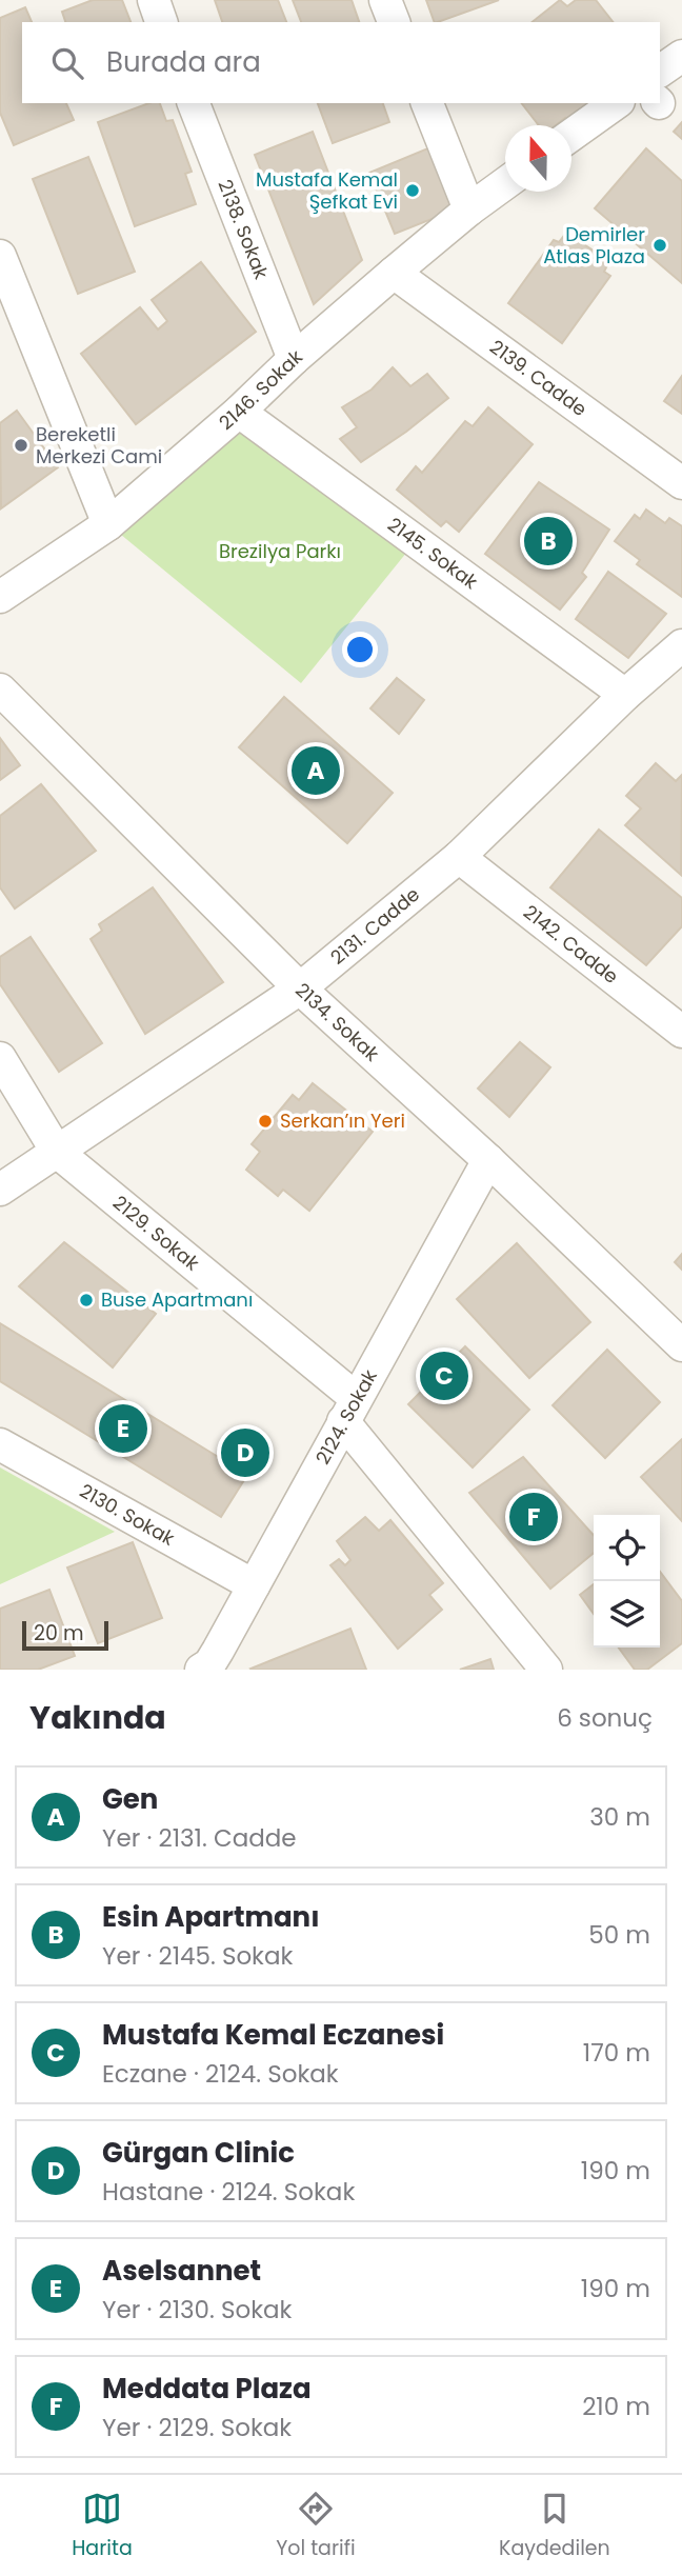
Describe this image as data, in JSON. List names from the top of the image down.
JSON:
{
  "streets": {
    "street": [
      "2138. Sokak",
      "2139. Cadde",
      "2146. Sokak",
      "2145. Sokak",
      "2131. Cadde",
      "2142. Cadde",
      "2134. Sokak",
      "2129. Sokak",
      "2124. Sokak",
      "2130. Sokak"
    ]
  },
  "crossings": [
    ["2138. Sokak", "2146. Sokak"],
    ["2139. Cadde", "2146. Sokak"],
    ["2146. Sokak", "2145. Sokak"],
    ["2145. Sokak", "2131. Cadde"],
    ["2131. Cadde", "2142. Cadde"],
    ["2131. Cadde", "2134. Sokak"],
    ["2131. Cadde", "2129. Sokak"],
    ["2134. Sokak", "2124. Sokak"],
    ["2129. Sokak", "2124. Sokak"],
    ["2124. Sokak", "2130. Sokak"]
  ],
  "parks": ["Brezilya Parkı"],
  "places": [
    "Mustafa Kemal Şefkat Evi",
    "Demirler Atlas Plaza",
    "Bereketli Merkezi Cami",
    "Serkan’ın Yeri",
    "Buse Apartmanı"
  ],
  "scale_bar": "20 m",
  "north": "top",
  "page": {
    "search": "Burada ara",
    "pins": [
      "B",
      "A",
      "C",
      "E",
      "D",
      "F"
    ],
    "scale": "20 m",
    "heading": ["Yakında", "6 sonuç"],
    "list": [
      {
        "mark": "A",
        "name": "Gen",
        "note": "Yer · 2131. Cadde",
        "value": "30 m"
      },
      {
        "mark": "B",
        "name": "Esin Apartmanı",
        "note": "Yer · 2145. Sokak",
        "value": "50 m"
      },
      {
        "mark": "C",
        "name": "Mustafa Kemal Eczanesi",
        "note": "Eczane · 2124. Sokak",
        "value": "170 m"
      },
      {
        "mark": "D",
        "name": "Gürgan Clinic",
        "note": "Hastane · 2124. Sokak",
        "value": "190 m"
      },
      {
        "mark": "E",
        "name": "Aselsannet",
        "note": "Yer · 2130. Sokak",
        "value": "190 m"
      },
      {
        "mark": "F",
        "name": "Meddata Plaza",
        "note": "Yer · 2129. Sokak",
        "value": "210 m"
      }
    ],
    "nav": ["Harita", "Yol tarifi", "Kaydedilen"]
  }
}
